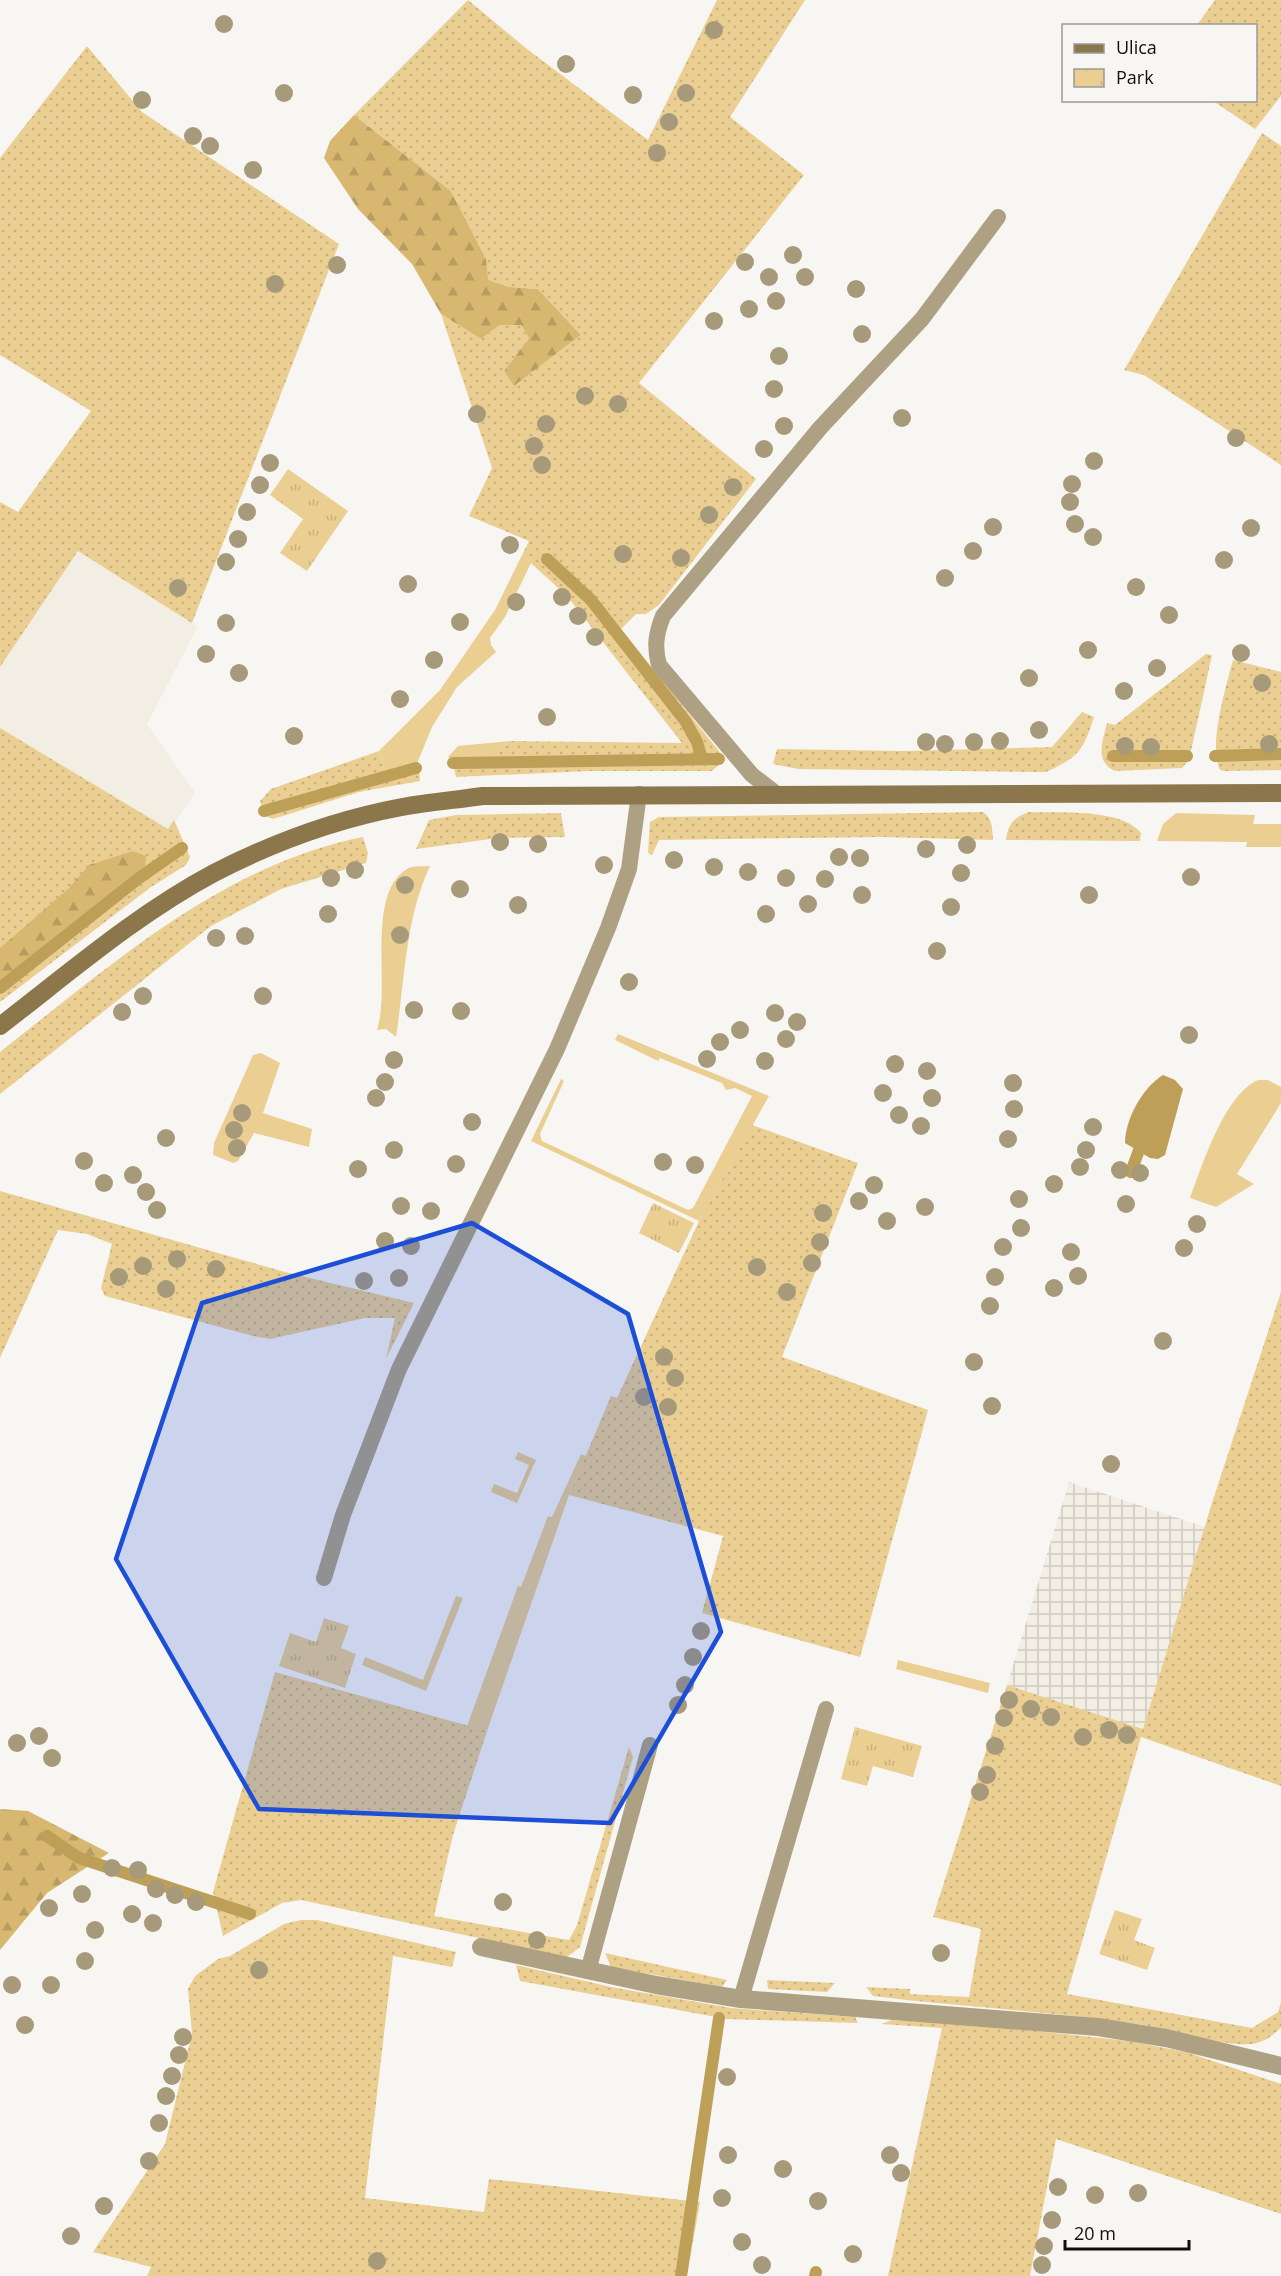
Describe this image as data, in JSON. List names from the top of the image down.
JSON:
{
  "legend": ["Ulica", "Park"],
  "scale_bar": "20 m"
}
